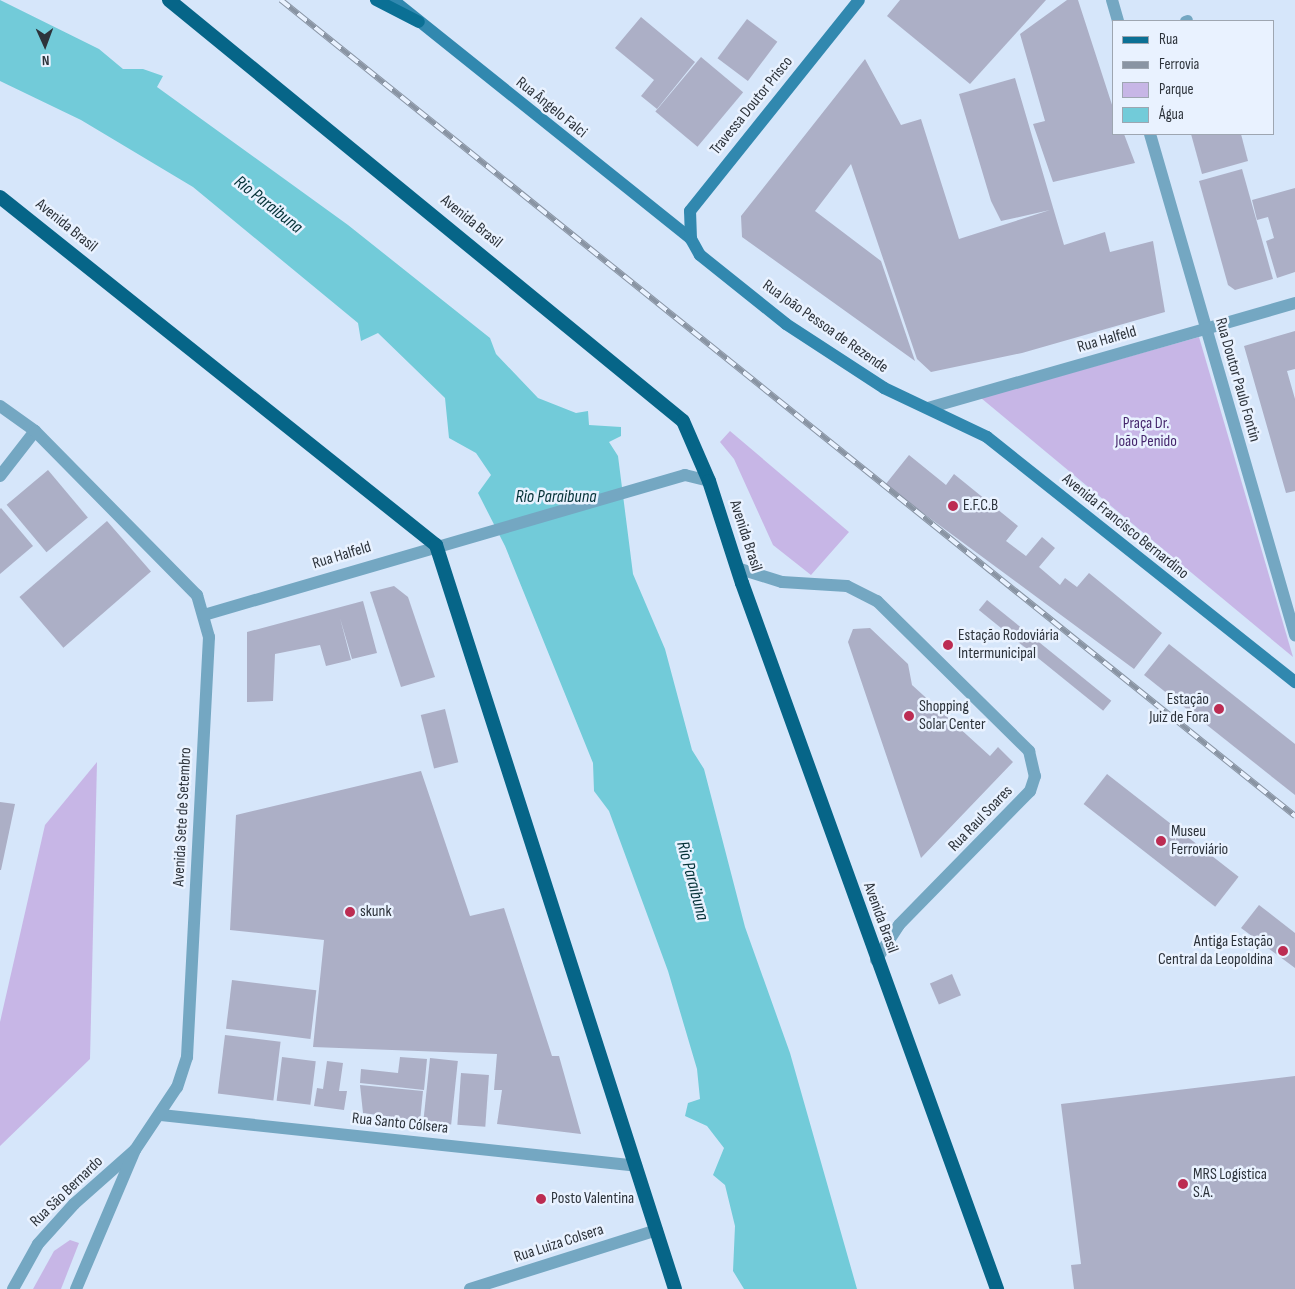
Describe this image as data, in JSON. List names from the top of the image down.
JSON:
{
  "streets": {
    "highway": ["Avenida Brasil"],
    "main road": [
      "Travessa Doutor Prisco",
      "Rua Ângelo Falci",
      "Rua João Pessoa de Rezende",
      "Avenida Francisco Bernardino"
    ],
    "street": [
      "Rua Halfeld",
      "Rua Doutor Paulo Fontin",
      "Avenida Sete de Setembro",
      "Rua Raul Soares",
      "Rua Santo Cólsera",
      "Rua São Bernardo",
      "Rua Luiza Colsera"
    ]
  },
  "crossings": [
    ["Travessa Doutor Prisco", "Rua Ângelo Falci"],
    ["Travessa Doutor Prisco", "Rua João Pessoa de Rezende"],
    ["Rua Ângelo Falci", "Rua João Pessoa de Rezende"],
    ["Avenida Brasil", "Rua Halfeld"],
    ["Avenida Brasil", "Rua Raul Soares"],
    ["Rua João Pessoa de Rezende", "Rua Halfeld"],
    ["Rua João Pessoa de Rezende", "Avenida Francisco Bernardino"],
    ["Rua Halfeld", "Rua Doutor Paulo Fontin"],
    ["Rua Halfeld", "Avenida Francisco Bernardino"],
    ["Rua Halfeld", "Avenida Sete de Setembro"],
    ["Avenida Sete de Setembro", "Rua Santo Cólsera"],
    ["Avenida Sete de Setembro", "Rua São Bernardo"]
  ],
  "water": ["Rio Paraibuna"],
  "parks": ["Praça Dr. João Penido"],
  "places": [
    "E.F.C.B",
    "Estação Rodoviária Intermunicipal",
    "Estação Juiz de Fora",
    "Shopping Solar Center",
    "Museu Ferroviário",
    "skunk",
    "Antiga Estação Central da Leopoldina",
    "MRS Logística S.A.",
    "Posto Valentina"
  ],
  "legend": [
    "Rua",
    "Ferrovia",
    "Parque",
    "Água"
  ],
  "north": "bottom"
}
